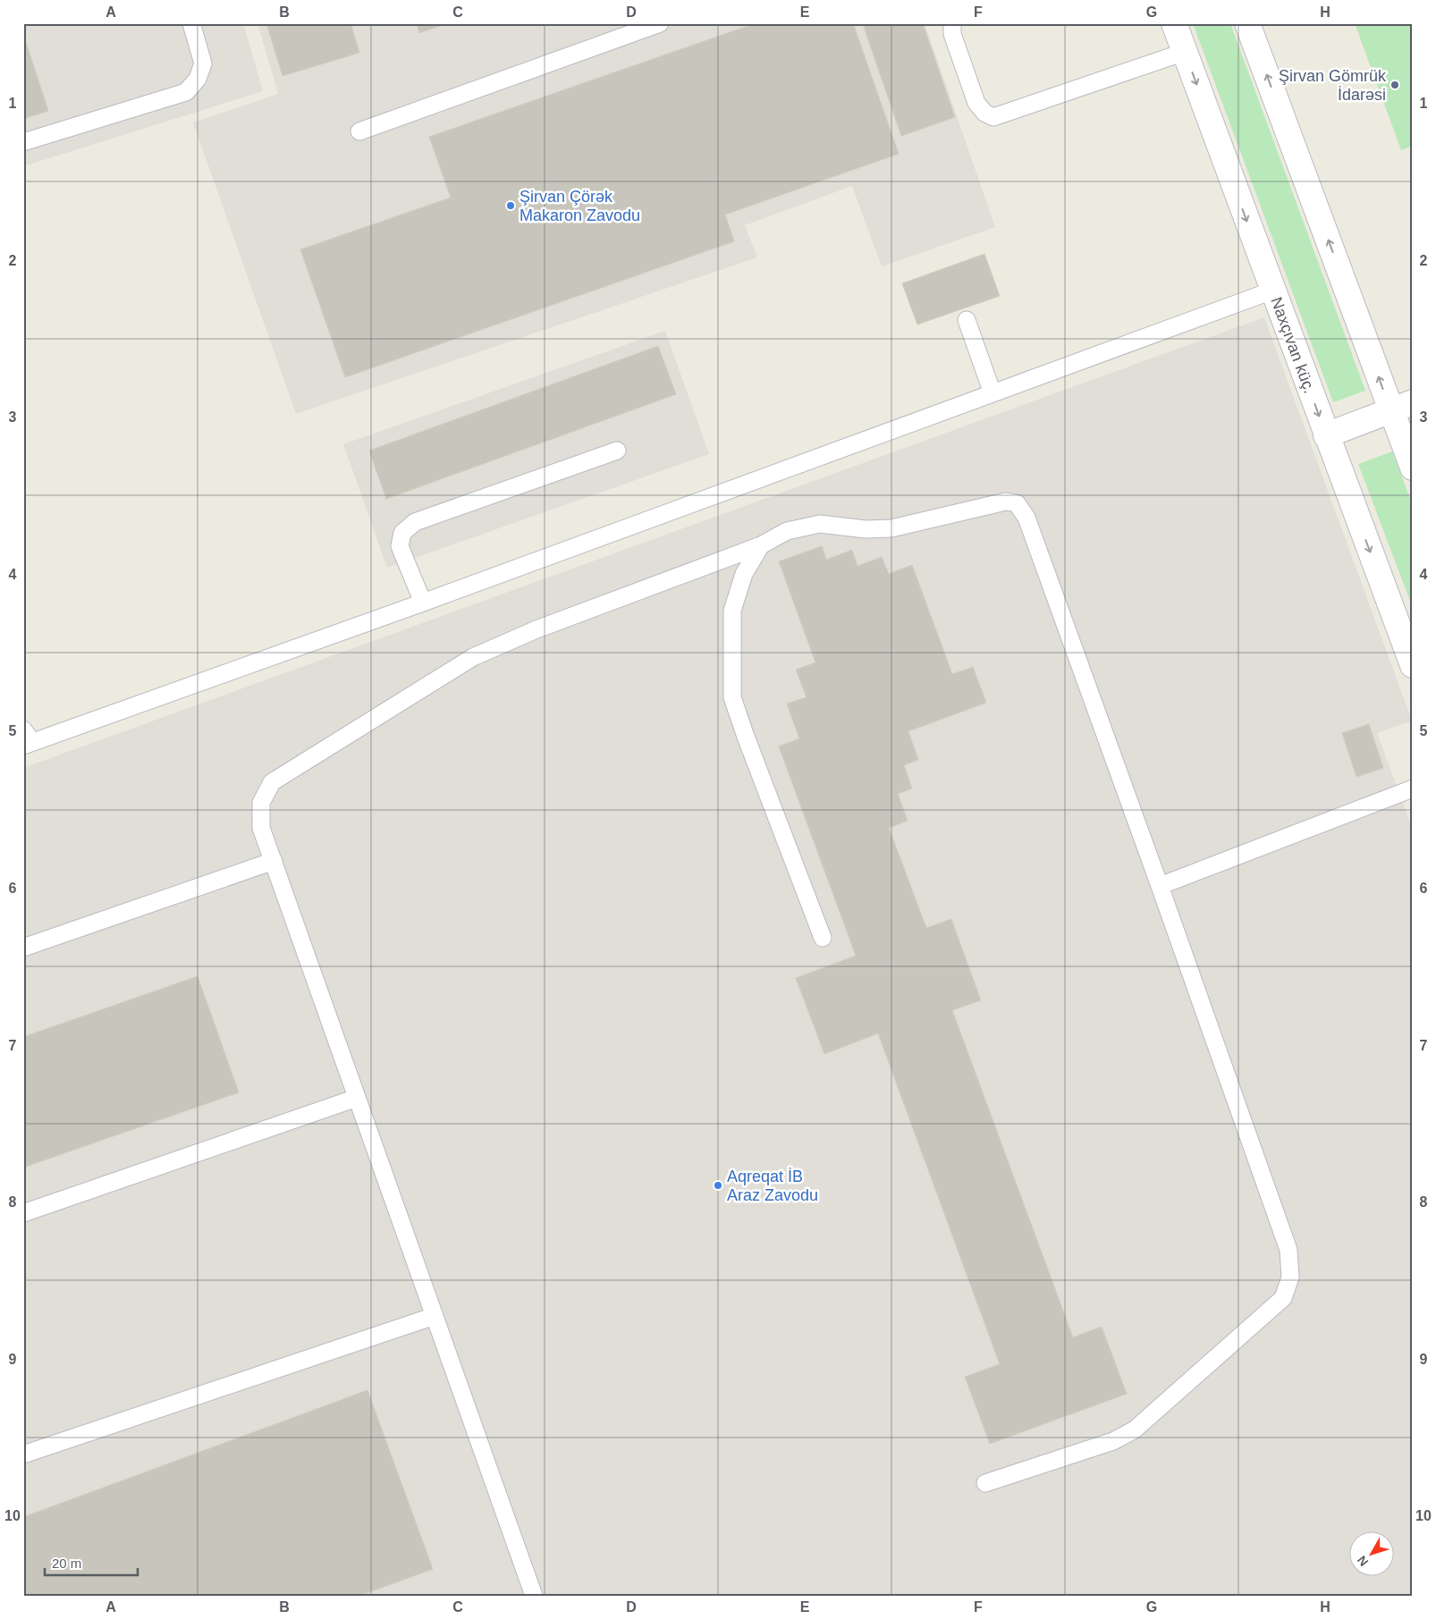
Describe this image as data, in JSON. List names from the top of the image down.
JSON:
{
  "streets": {
    "street": ["Naxçıvan küç."]
  },
  "places": ["Şirvan Gömrük İdarəsi", "Şirvan Çörək Makaron Zavodu", "Aqreqat İB Araz Zavodu"],
  "scale_bar": "20 m",
  "north": "bottom left",
  "grid": {
    "columns": [
      "A",
      "B",
      "C",
      "D",
      "E",
      "F",
      "G",
      "H"
    ],
    "rows": [
      "1",
      "2",
      "3",
      "4",
      "5",
      "6",
      "7",
      "8",
      "9",
      "10"
    ]
  }
}
